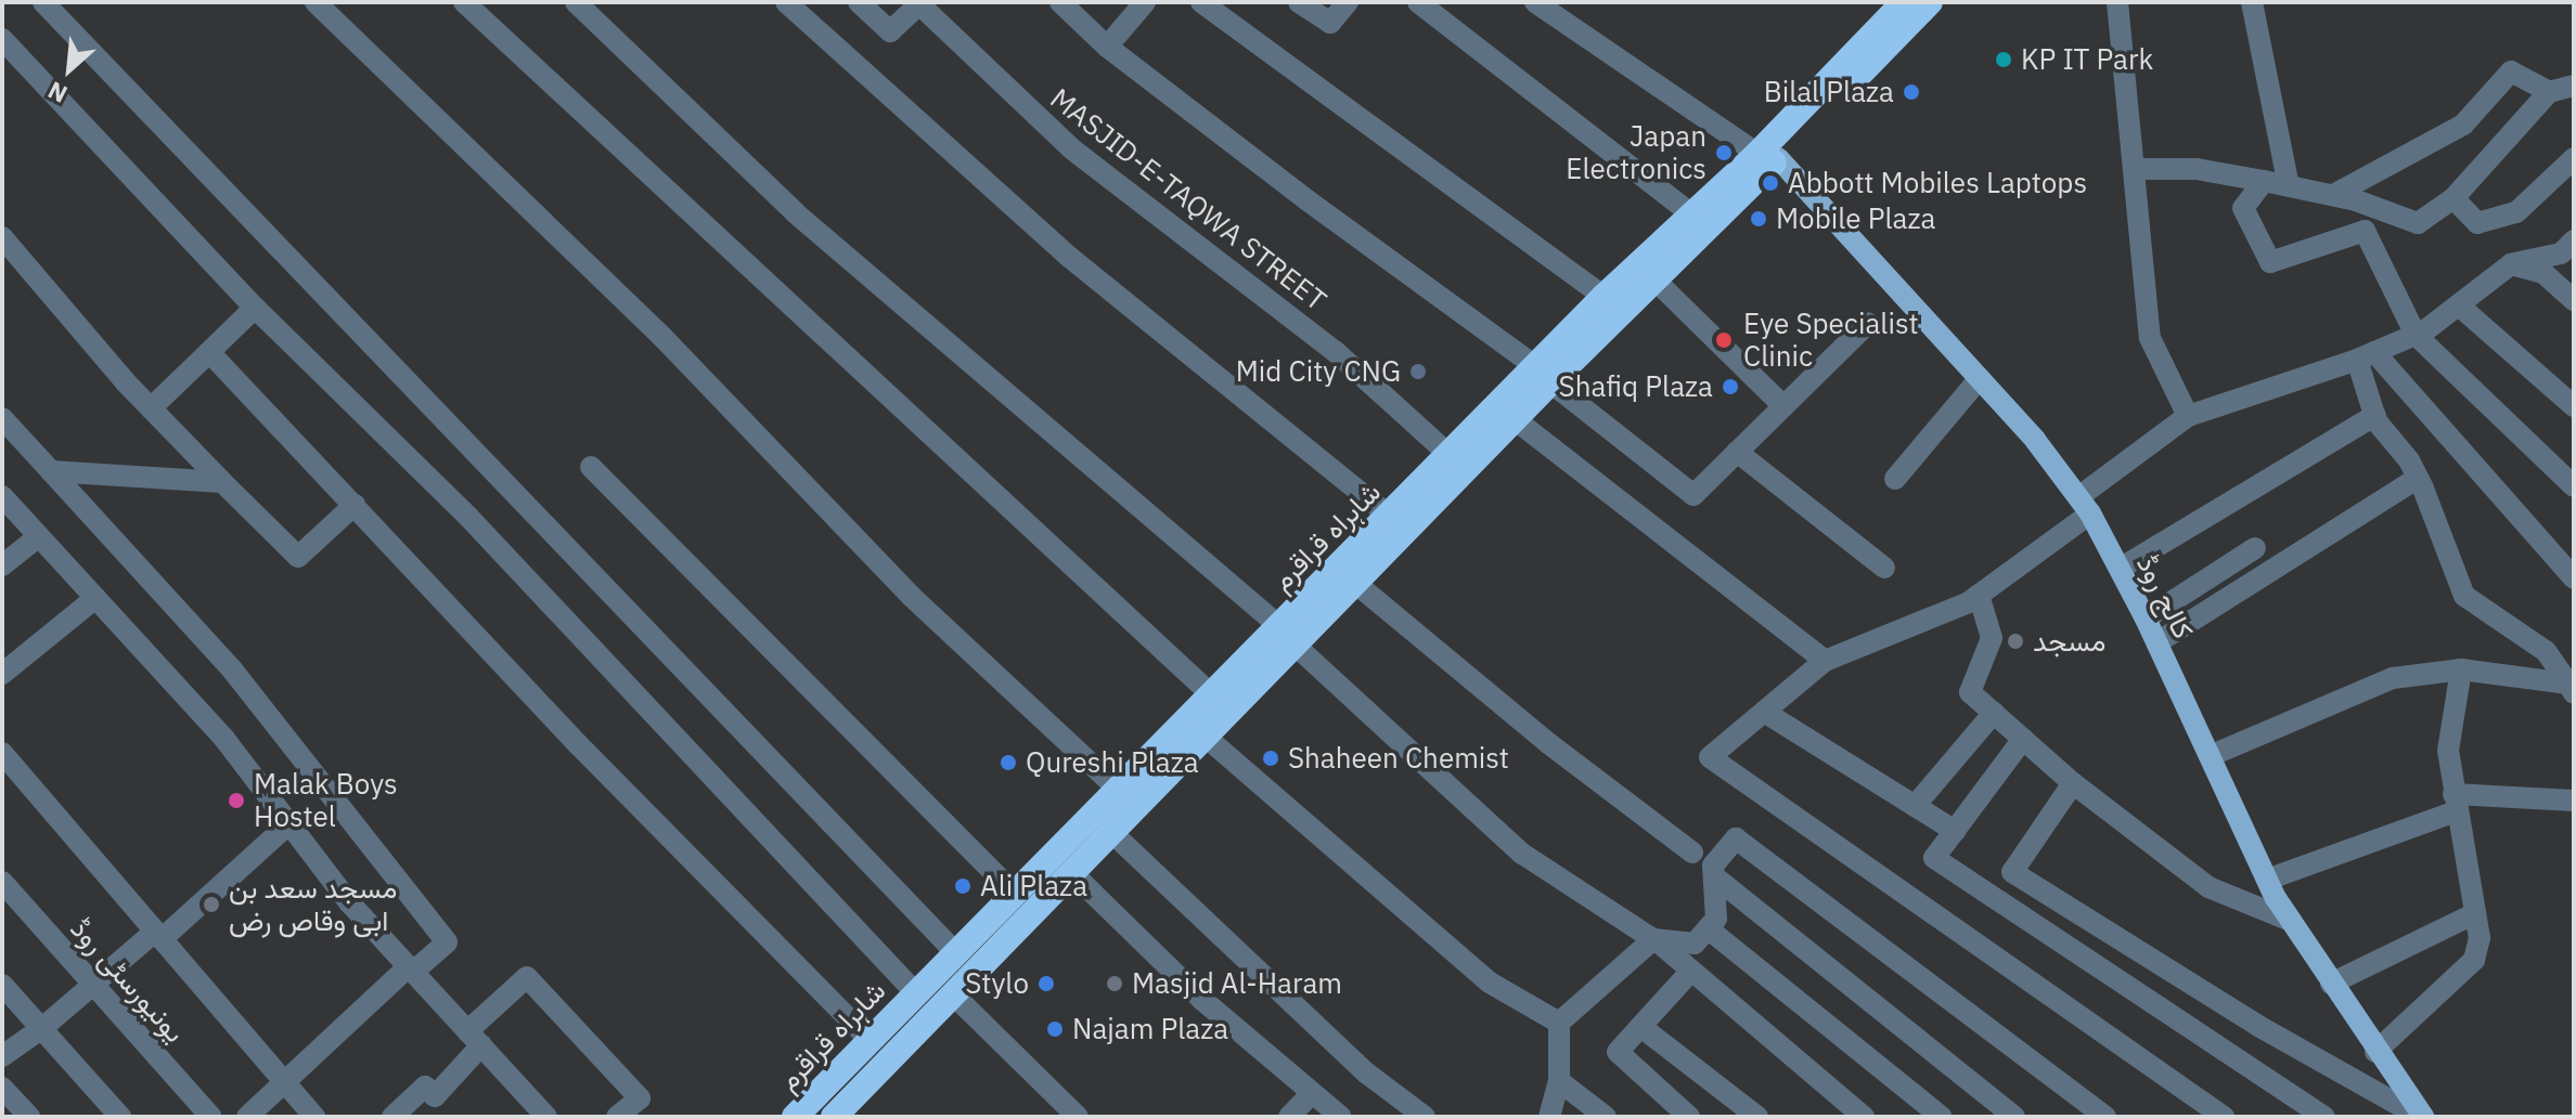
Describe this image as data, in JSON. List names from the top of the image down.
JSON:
{
  "streets": {
    "highway": ["شاہراہ قراقرم"],
    "main road": ["کالج روڈ"],
    "street": ["MASJID-E-TAQWA STREET", "یونیورسٹی روڈ"]
  },
  "crossings": [
    ["MASJID-E-TAQWA STREET", "شاہراہ قراقرم"],
    ["شاہراہ قراقرم", "کالج روڈ"]
  ],
  "places": [
    "KP IT Park",
    "Bilal Plaza",
    "Japan Electronics",
    "Abbott Mobiles Laptops",
    "Mobile Plaza",
    "Eye Specialist Clinic",
    "Mid City CNG",
    "Shafiq Plaza",
    "مسجد",
    "Shaheen Chemist",
    "Qureshi Plaza",
    "Malak Boys Hostel",
    "Ali Plaza",
    "مسجد سعد بن ابی وقاص رض",
    "Stylo",
    "Masjid Al-Haram",
    "Najam Plaza"
  ],
  "north": "bottom left"
}
